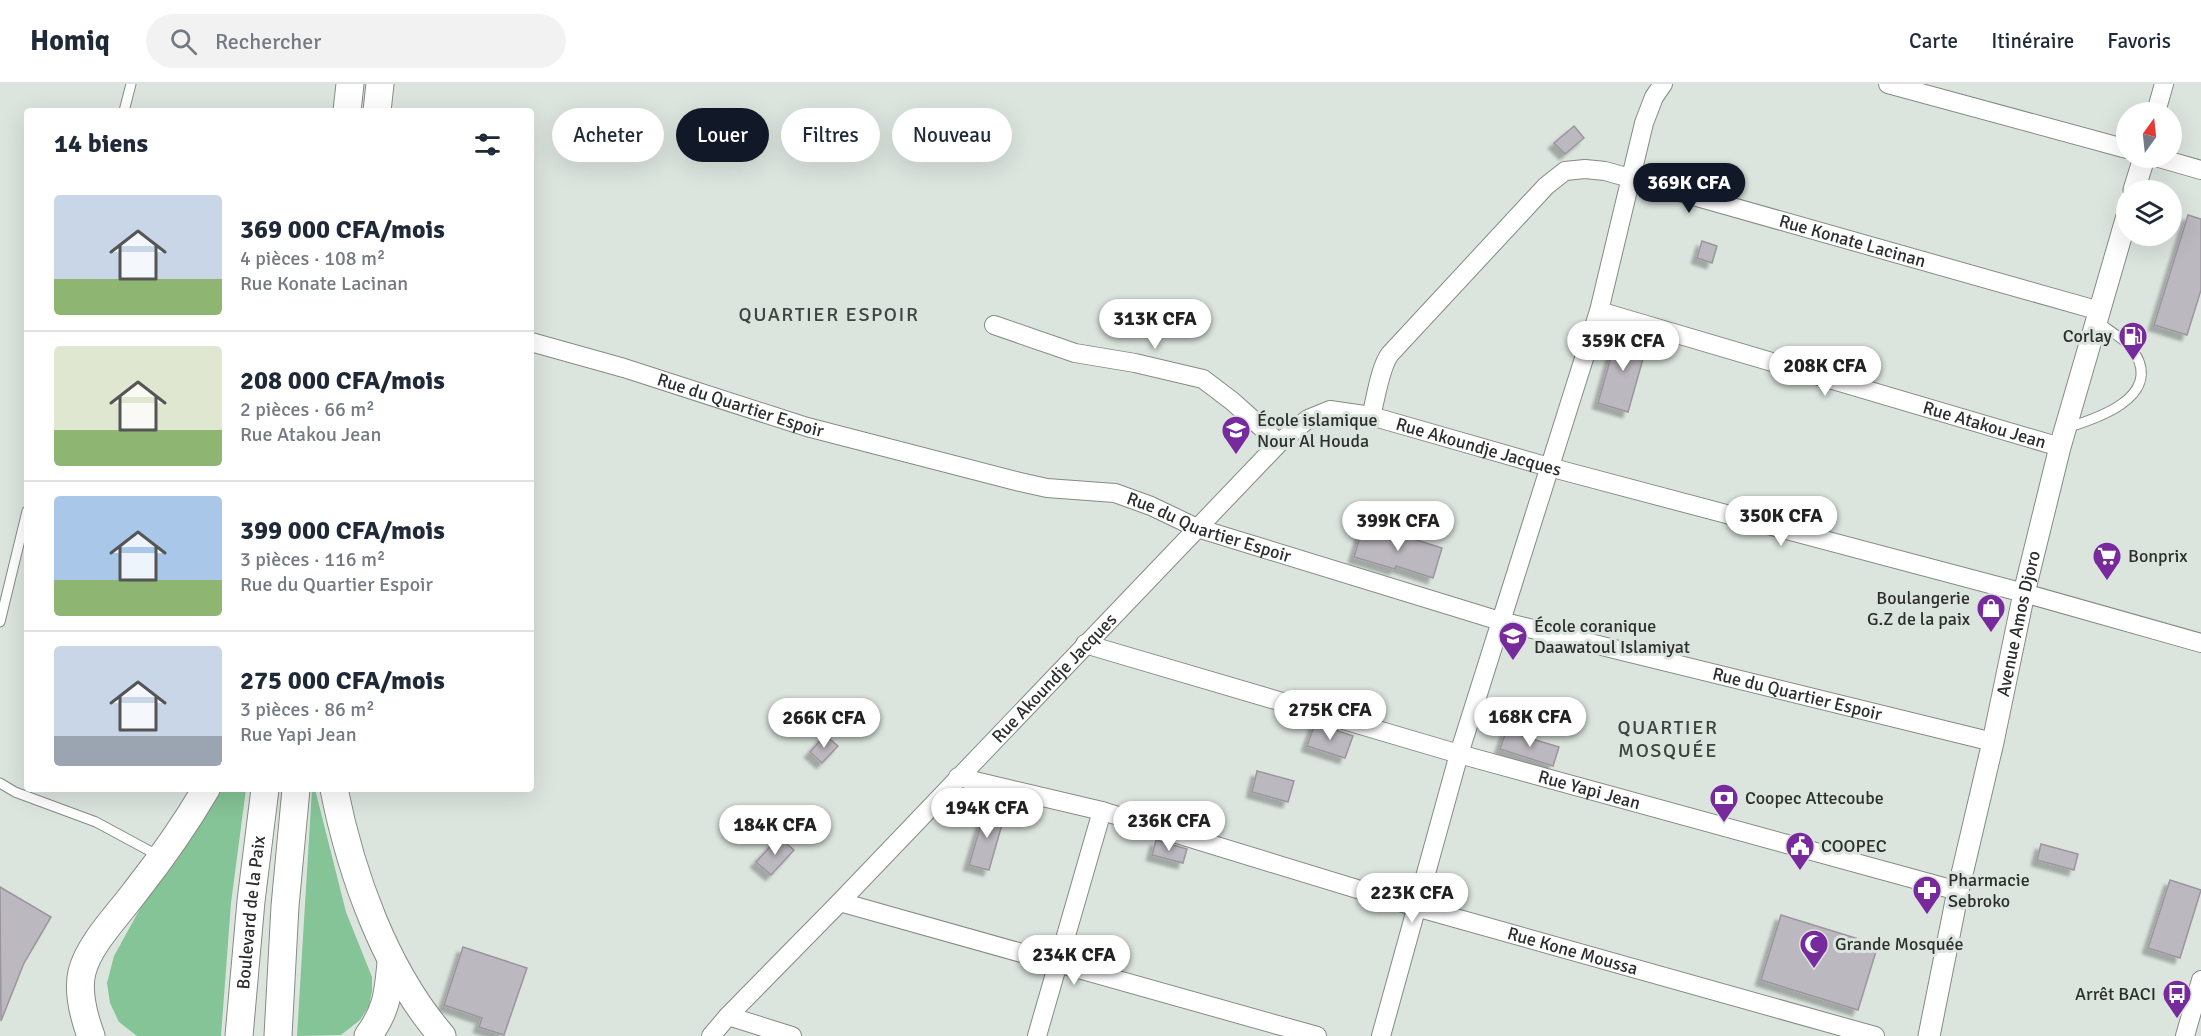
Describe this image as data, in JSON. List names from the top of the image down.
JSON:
{
  "streets": {
    "main road": ["Boulevard de la Paix"],
    "street": [
      "Rue Konate Lacinan",
      "Rue du Quartier Espoir",
      "Rue Atakou Jean",
      "Rue Akoundje Jacques",
      "Avenue Amos Djoro",
      "Rue Yapi Jean",
      "Rue Kone Moussa"
    ]
  },
  "crossings": [
    ["Rue Konate Lacinan", "Rue Akoundje Jacques"],
    ["Rue Konate Lacinan", "Avenue Amos Djoro"],
    ["Rue du Quartier Espoir", "Rue Akoundje Jacques"],
    ["Rue du Quartier Espoir", "Avenue Amos Djoro"],
    ["Rue Atakou Jean", "Avenue Amos Djoro"],
    ["Rue Akoundje Jacques", "Avenue Amos Djoro"],
    ["Rue Akoundje Jacques", "Rue Yapi Jean"],
    ["Rue Akoundje Jacques", "Rue Kone Moussa"],
    ["Avenue Amos Djoro", "Rue Yapi Jean"]
  ],
  "districts": ["QUARTIER ESPOIR", "QUARTIER MOSQUÉE"],
  "places": {
    "fuel station": ["Corlay"],
    "school or university": ["École islamique Nour Al Houda", "École coranique Daawatoul Islamiyat"],
    "supermarket": ["Bonprix"],
    "shop": ["Boulangerie G.Z de la paix"],
    "bank": ["Coopec Attecoube"],
    "public building": ["COOPEC"],
    "pharmacy": ["Pharmacie Sebroko"],
    "mosque": ["Grande Mosquée"],
    "bus stop": ["Arrêt BACI"]
  },
  "north": "top",
  "page": {
    "header": "Homiq",
    "search": "Rechercher",
    "nav": ["Carte", "Itinéraire", "Favoris"],
    "chip": [
      "Acheter",
      "Louer",
      "Filtres",
      "Nouveau"
    ],
    "heading": "14 biens",
    "price": [
      "369K CFA",
      "313K CFA",
      "359K CFA",
      "208K CFA",
      "350K CFA",
      "399K CFA",
      "275K CFA",
      "168K CFA",
      "266K CFA",
      "194K CFA",
      "236K CFA",
      "184K CFA",
      "223K CFA",
      "234K CFA"
    ],
    "list": [
      {
        "name": "369 000 CFA/mois",
        "note": "4 pièces · 108 m² · Rue Konate Lacinan"
      },
      {
        "name": "208 000 CFA/mois",
        "note": "2 pièces · 66 m² · Rue Atakou Jean"
      },
      {
        "name": "399 000 CFA/mois",
        "note": "3 pièces · 116 m² · Rue du Quartier Espoir"
      },
      {
        "name": "275 000 CFA/mois",
        "note": "3 pièces · 86 m² · Rue Yapi Jean"
      }
    ]
  }
}
